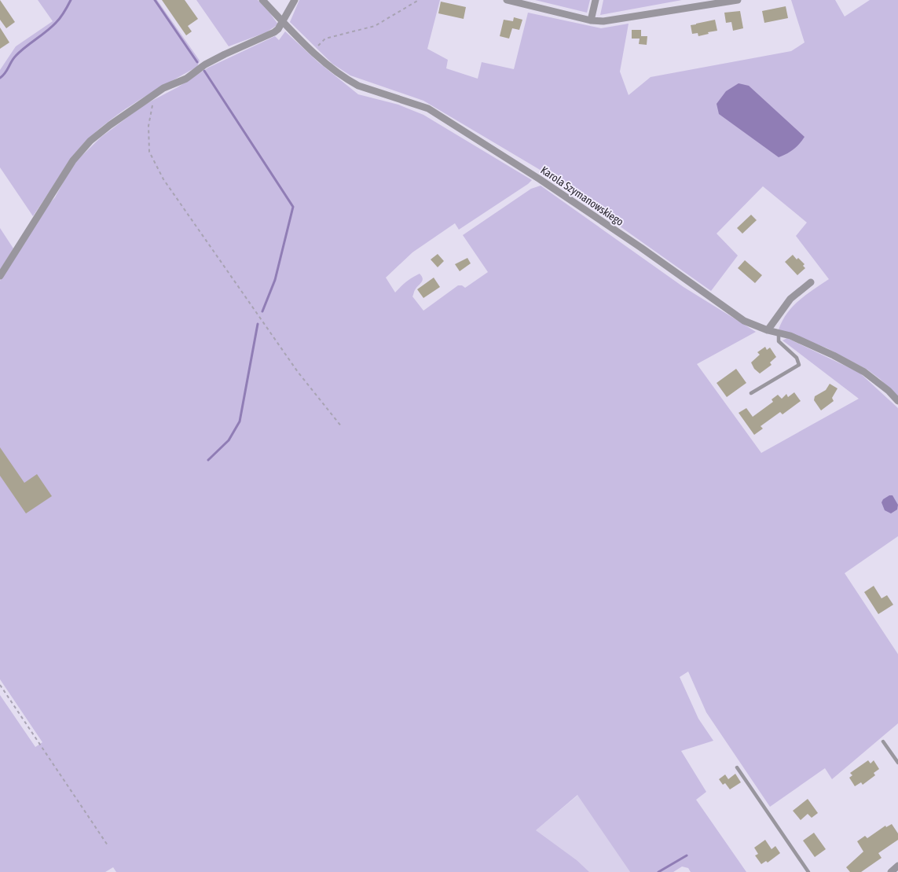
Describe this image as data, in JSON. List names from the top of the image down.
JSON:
{
  "streets": {
    "street": ["Karola Szymanowskiego"]
  }
}
